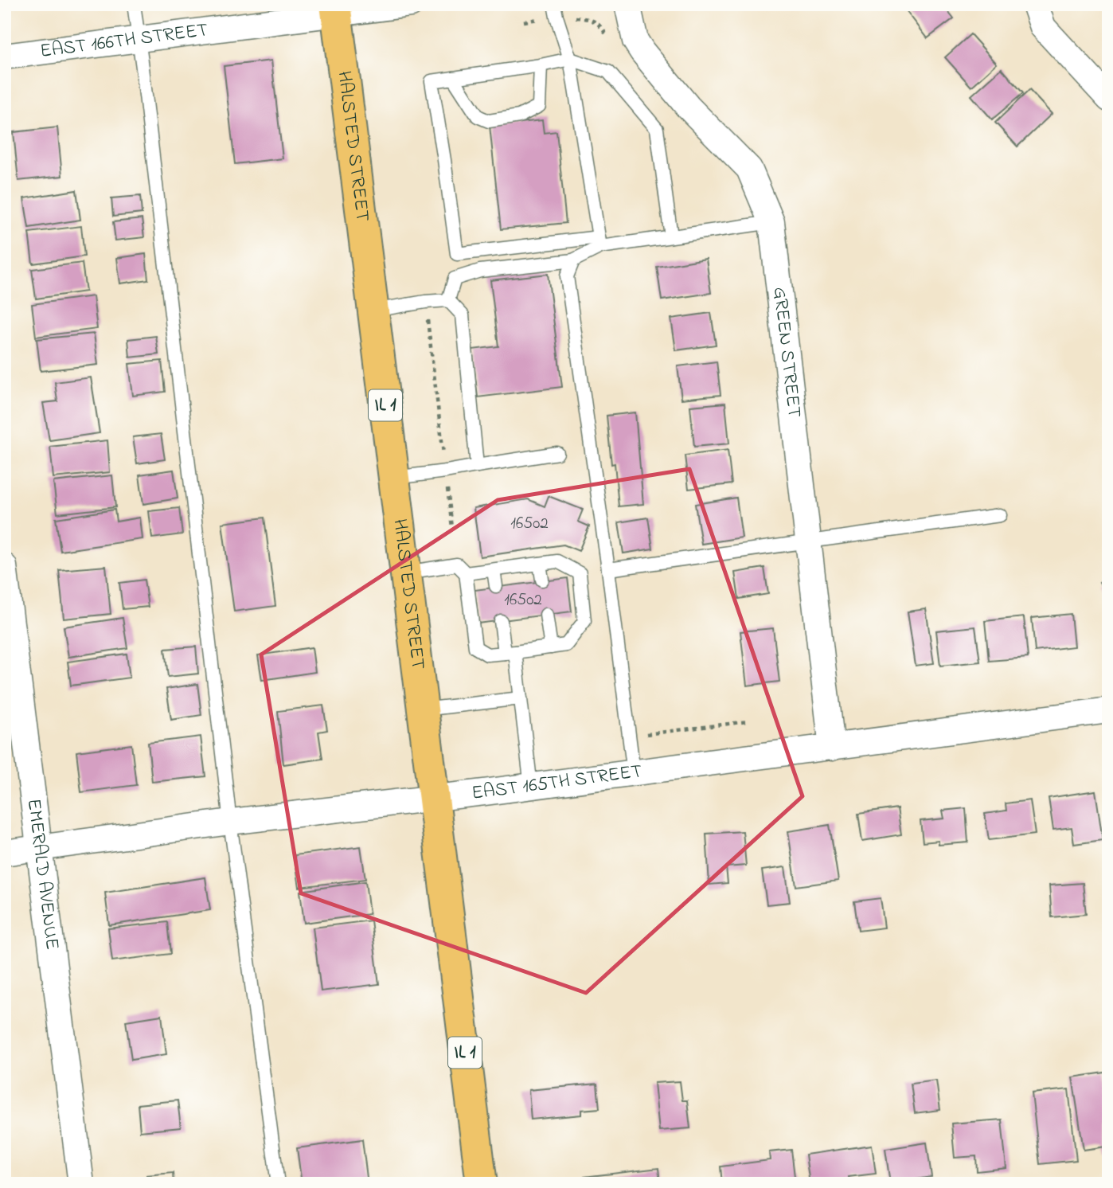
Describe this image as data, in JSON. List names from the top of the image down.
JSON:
{
  "streets": {
    "main road": ["HALSTED STREET", "IL 1"],
    "street": [
      "EAST 166TH STREET",
      "GREEN STREET",
      "EAST 165TH STREET",
      "EMERALD AVENUE"
    ]
  },
  "crossings": [
    ["EAST 166TH STREET", "HALSTED STREET"],
    ["HALSTED STREET", "EAST 165TH STREET"],
    ["GREEN STREET", "EAST 165TH STREET"],
    ["EAST 165TH STREET", "EMERALD AVENUE"]
  ],
  "house_numbers": ["16502", "16502"]
}
